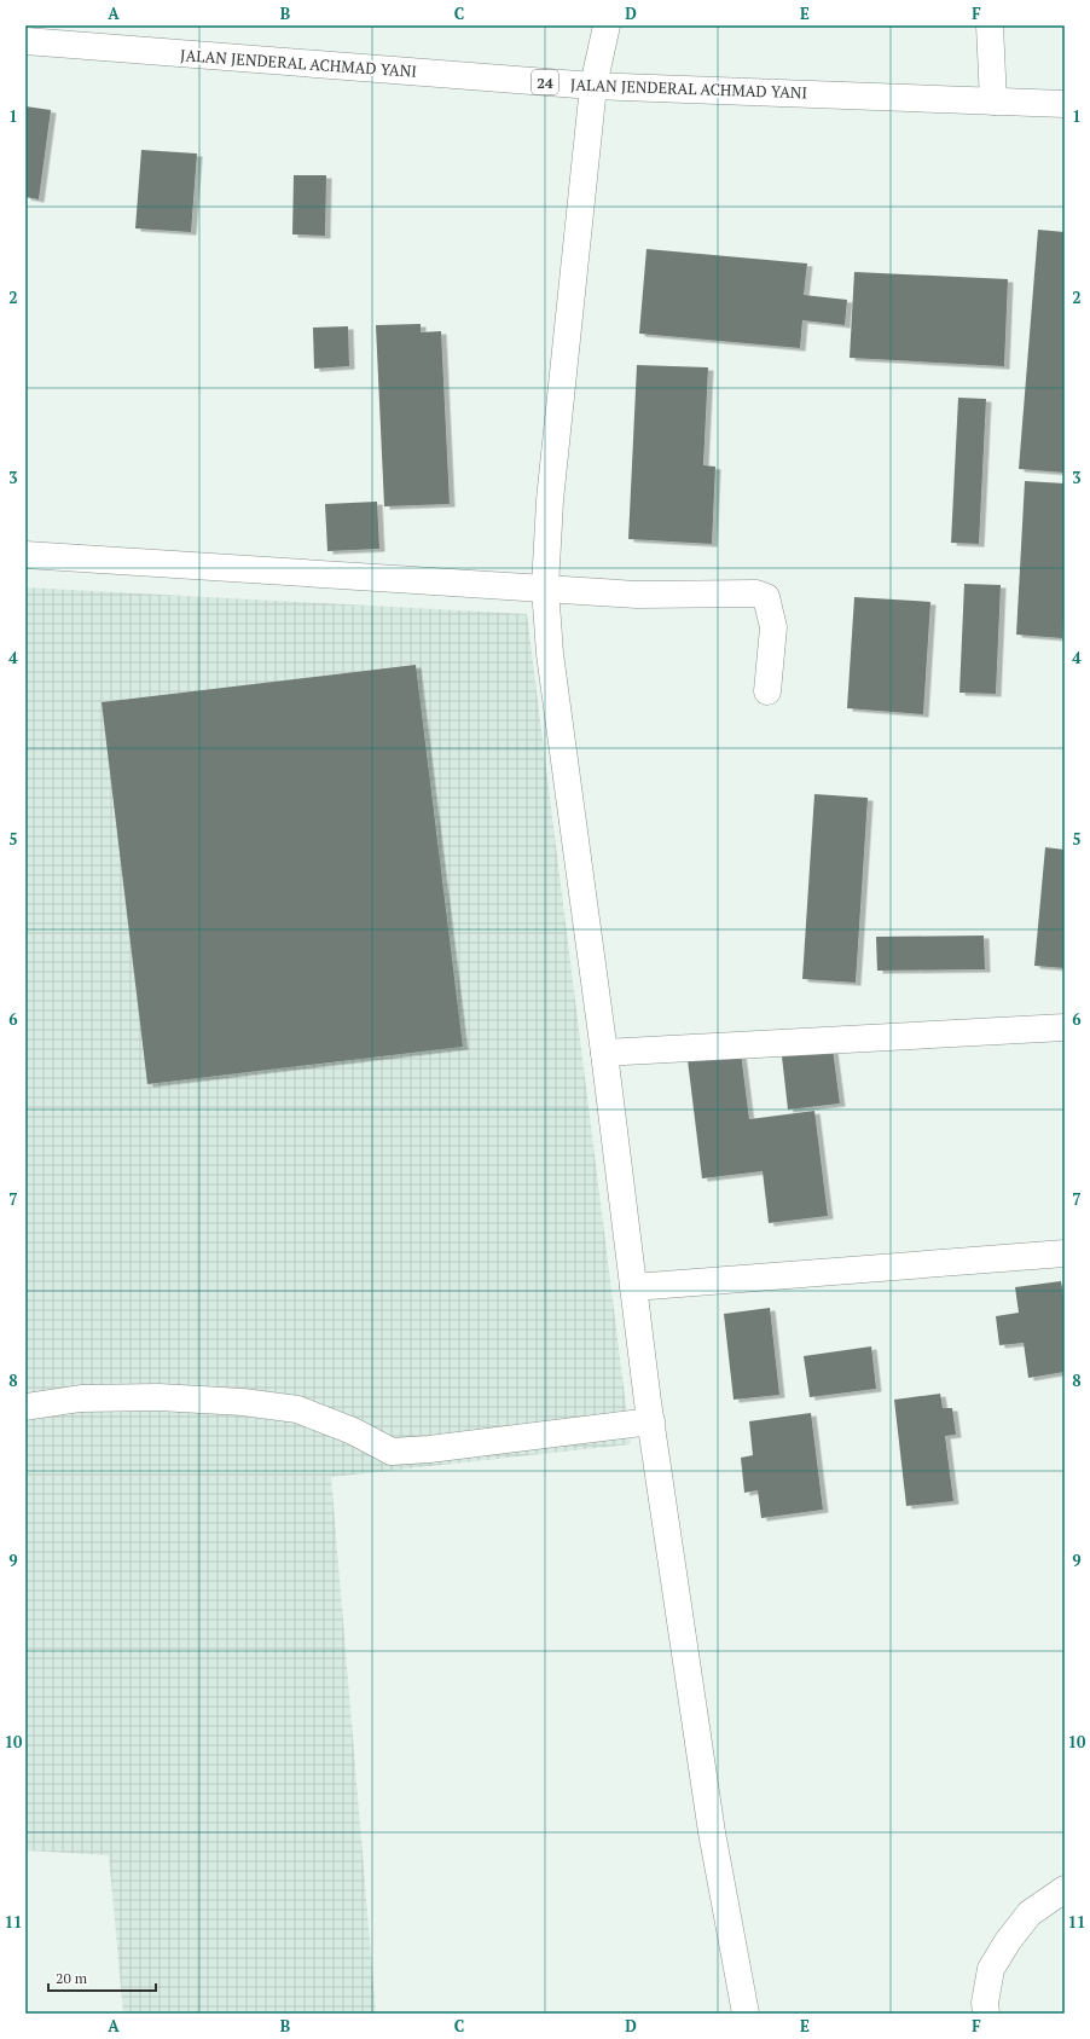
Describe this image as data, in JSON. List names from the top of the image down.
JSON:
{
  "streets": {
    "main road": ["JALAN JENDERAL ACHMAD YANI", "24"]
  },
  "scale_bar": "20 m",
  "grid": {
    "columns": [
      "A",
      "B",
      "C",
      "D",
      "E",
      "F"
    ],
    "rows": [
      "1",
      "2",
      "3",
      "4",
      "5",
      "6",
      "7",
      "8",
      "9",
      "10",
      "11"
    ]
  }
}
